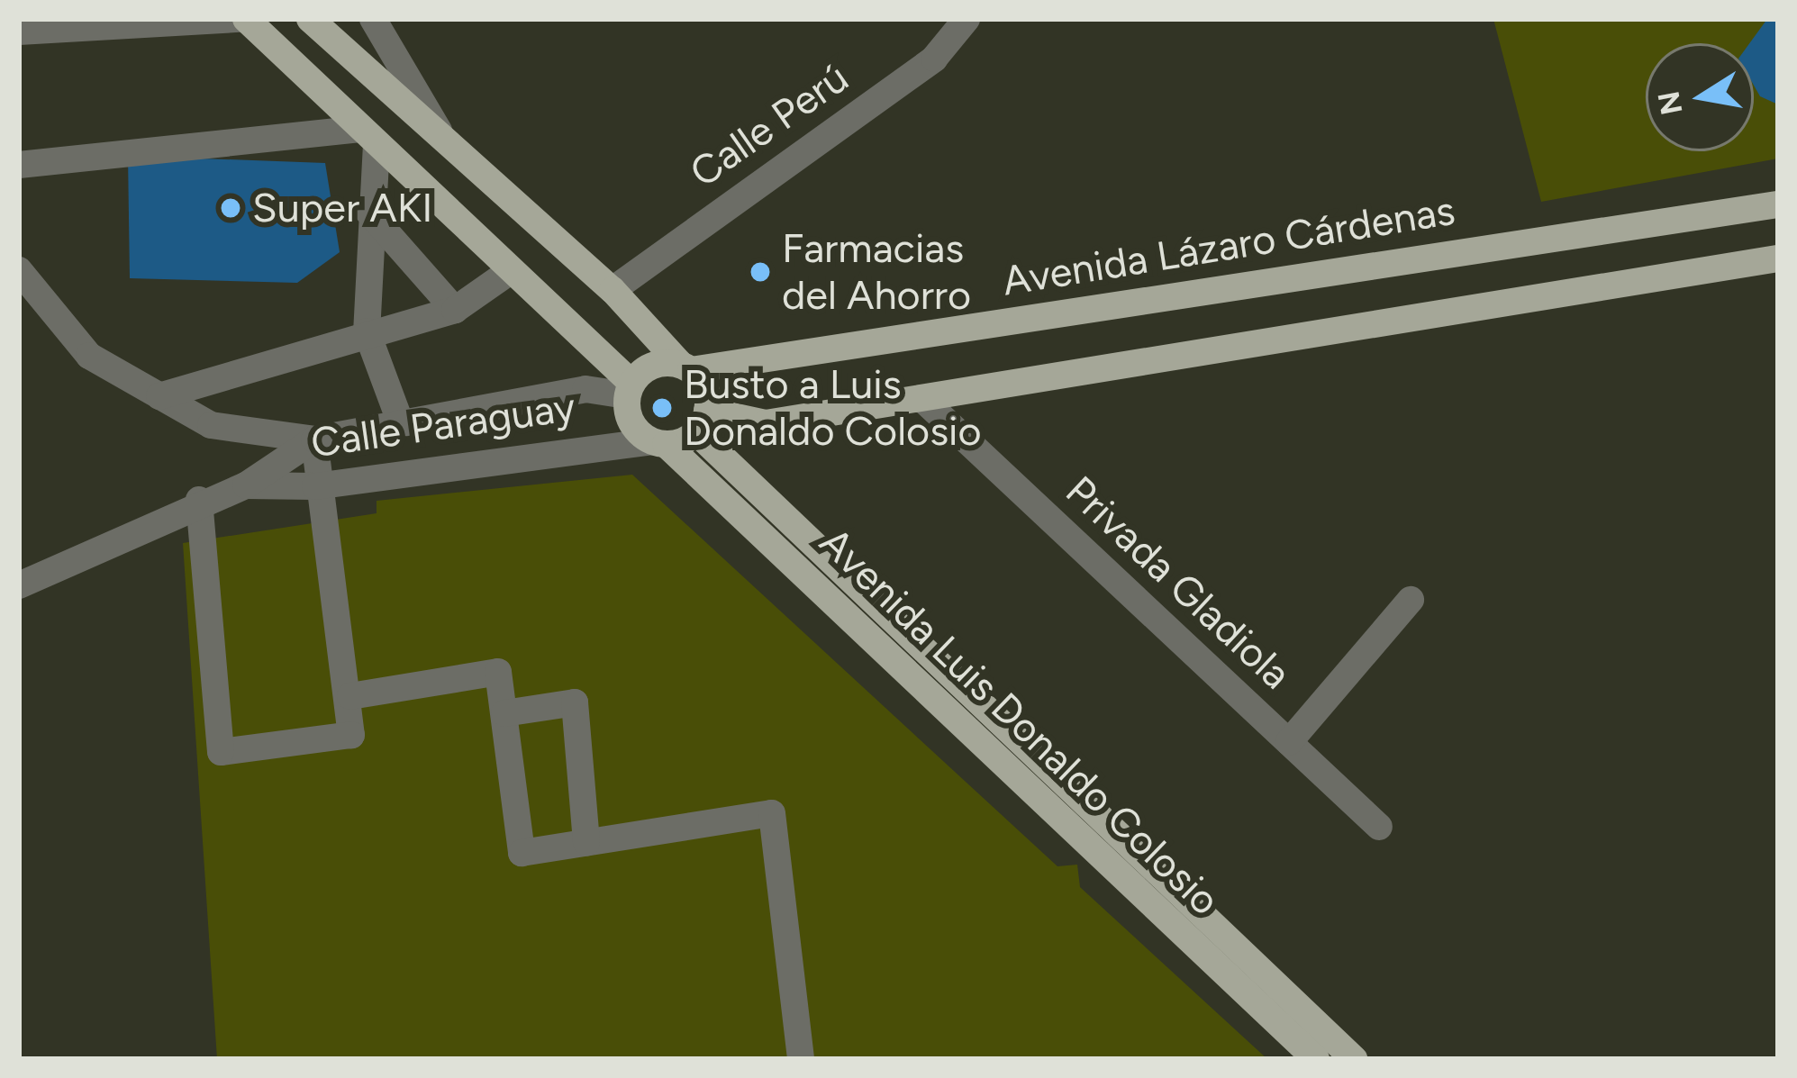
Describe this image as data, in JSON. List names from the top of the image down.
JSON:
{
  "streets": {
    "main road": ["Avenida Lázaro Cárdenas", "Avenida Luis Donaldo Colosio"],
    "street": ["Calle Perú", "Calle Paraguay", "Privada Gladiola"]
  },
  "crossings": [
    ["Avenida Lázaro Cárdenas", "Calle Paraguay"],
    ["Avenida Lázaro Cárdenas", "Avenida Luis Donaldo Colosio"],
    ["Calle Paraguay", "Avenida Luis Donaldo Colosio"]
  ],
  "places": ["Super AKI", "Farmacias del Ahorro", "Busto a Luis Donaldo Colosio"],
  "north": "left"
}
